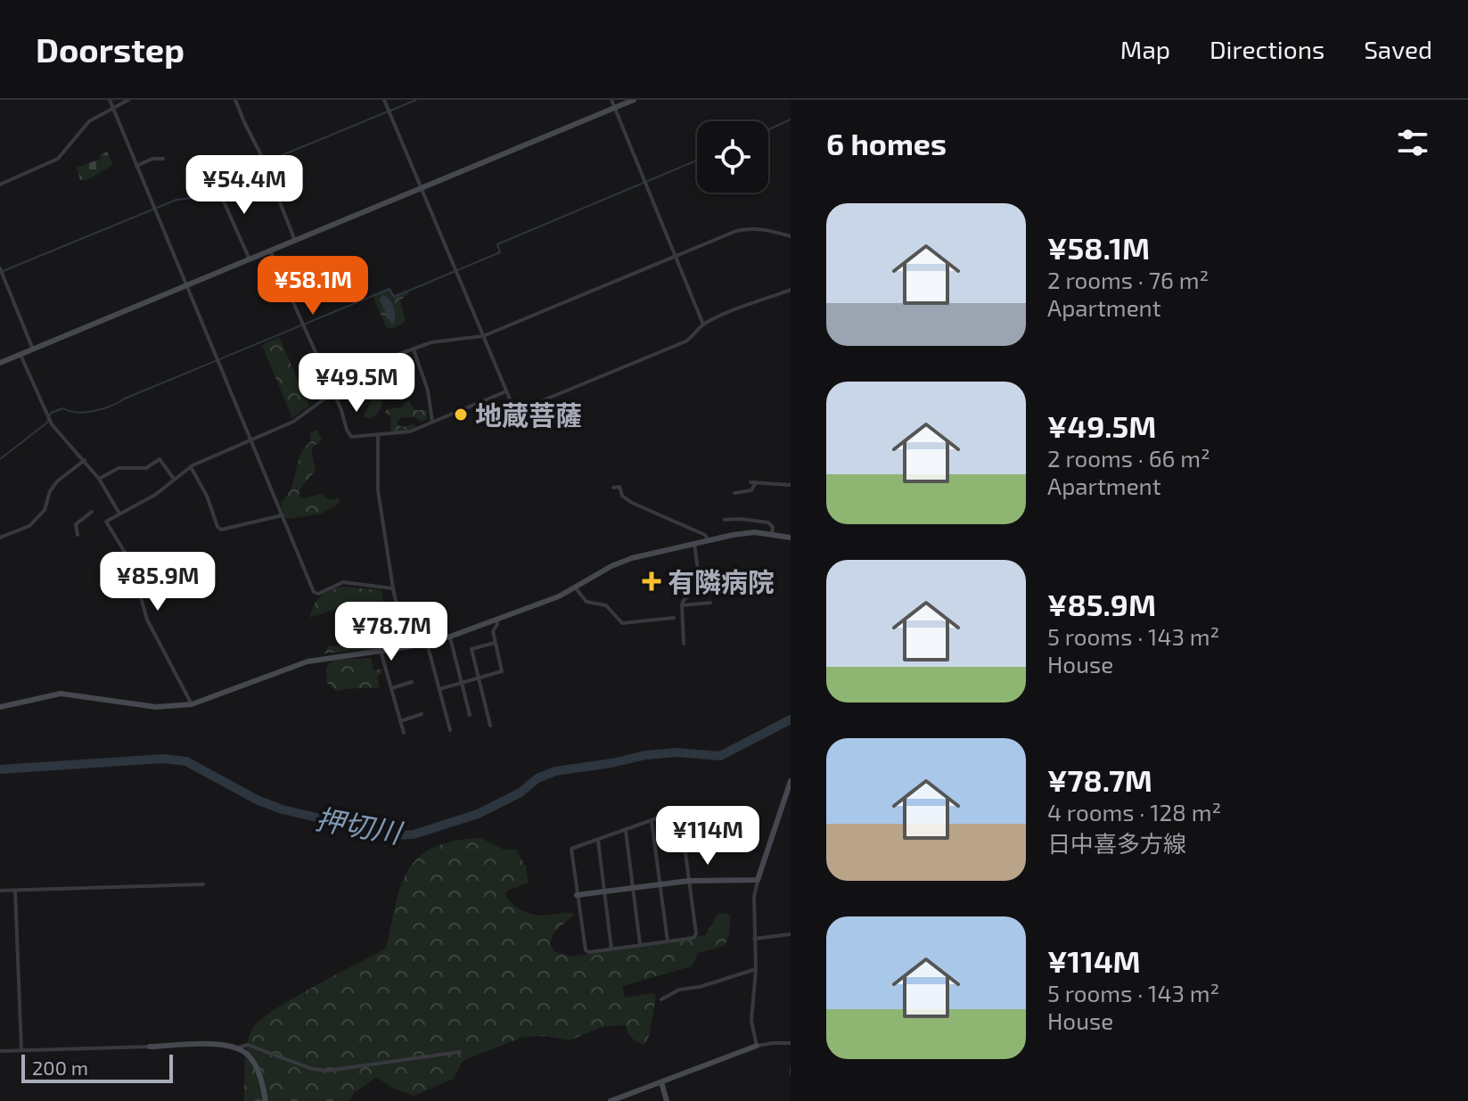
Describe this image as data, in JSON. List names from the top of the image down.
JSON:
{
  "water": ["押切川"],
  "places": {
    "other": ["地蔵菩薩"],
    "health": ["有隣病院"]
  },
  "scale_bar": "200 m",
  "page": {
    "header": "Doorstep",
    "nav": ["Map", "Directions", "Saved"],
    "heading": "6 homes",
    "price": [
      "¥54.4M",
      "¥58.1M",
      "¥49.5M",
      "¥85.9M",
      "¥78.7M",
      "¥114M"
    ],
    "list": [
      {
        "name": "¥58.1M",
        "note": "2 rooms · 76 m² · Apartment"
      },
      {
        "name": "¥49.5M",
        "note": "2 rooms · 66 m² · Apartment"
      },
      {
        "name": "¥85.9M",
        "note": "5 rooms · 143 m² · House"
      },
      {
        "name": "¥78.7M",
        "note": "4 rooms · 128 m² · 日中喜多方線"
      },
      {
        "name": "¥114M",
        "note": "5 rooms · 143 m² · House"
      }
    ],
    "scale": "200 m"
  }
}
